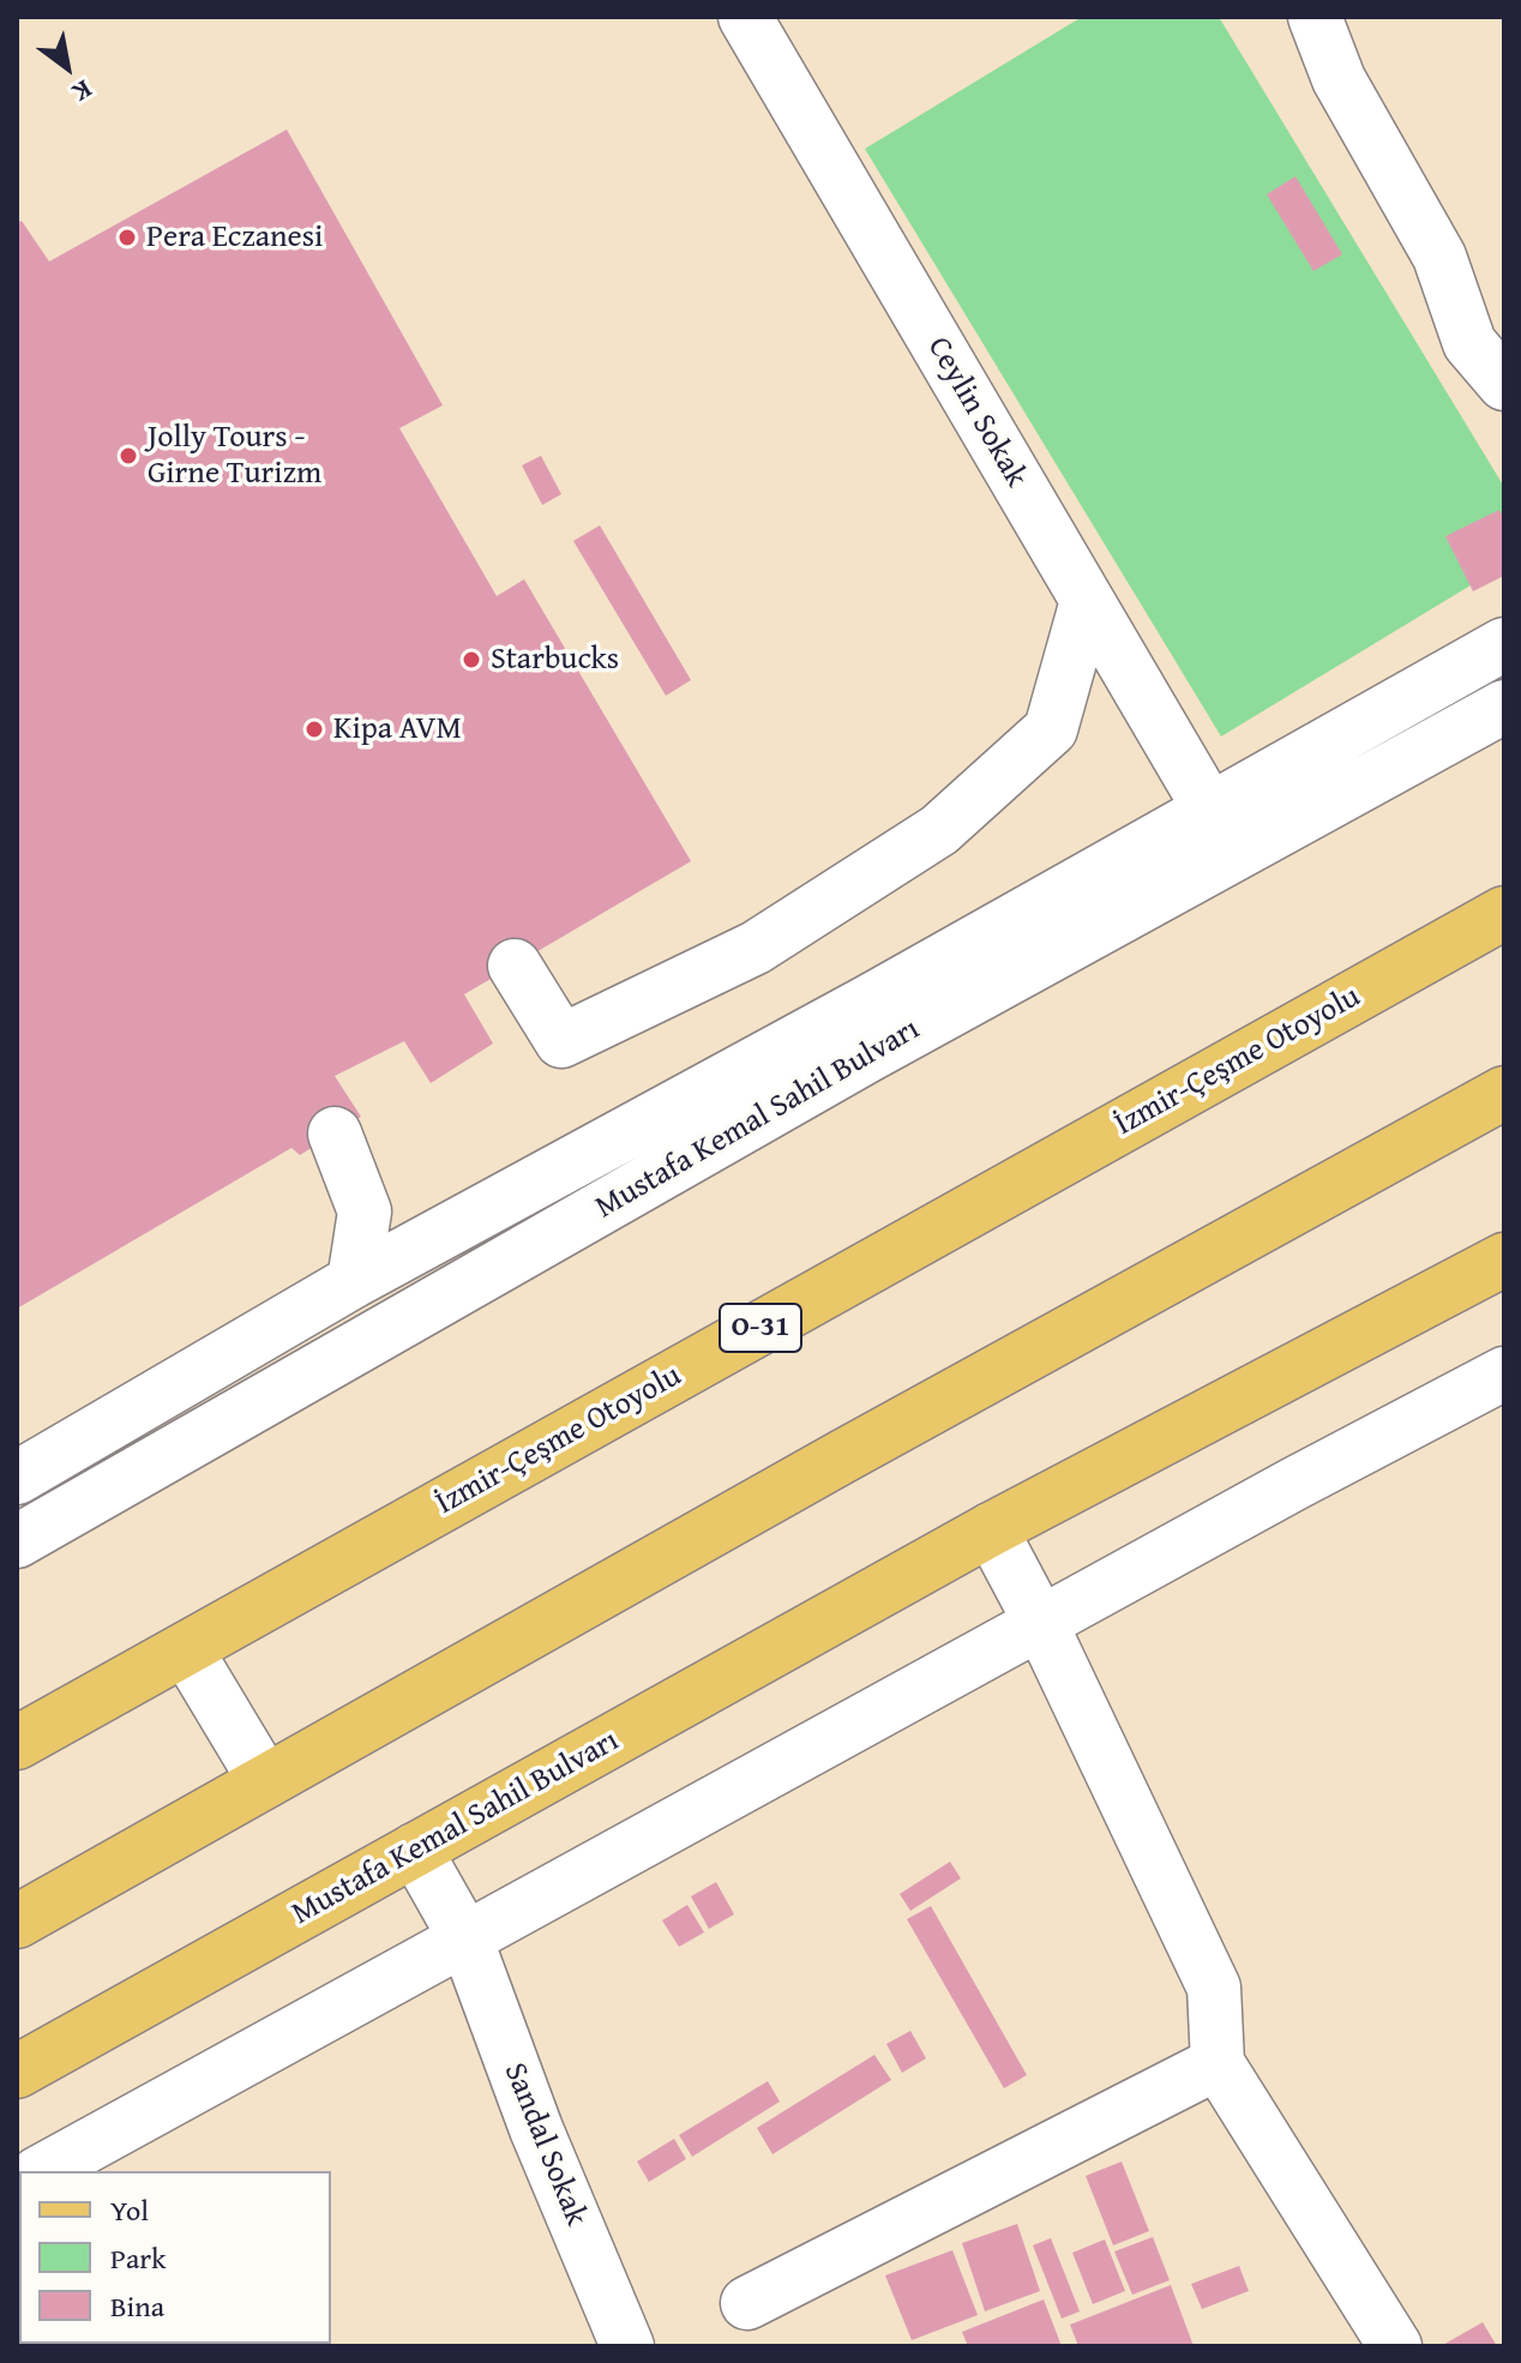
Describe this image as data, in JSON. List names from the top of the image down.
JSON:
{
  "streets": {
    "main road": ["İzmir-Çeşme Otoyolu", "Mustafa Kemal Sahil Bulvarı", "O-31"],
    "street": ["Ceylin Sokak", "Sandal Sokak"]
  },
  "crossings": [
    ["Ceylin Sokak", "Mustafa Kemal Sahil Bulvarı"],
    ["Mustafa Kemal Sahil Bulvarı", "Sandal Sokak"]
  ],
  "places": [
    "Pera Eczanesi",
    "Jolly Tours - Girne Turizm",
    "Starbucks",
    "Kipa AVM"
  ],
  "legend": ["Yol", "Park", "Bina"],
  "north": "bottom right"
}
